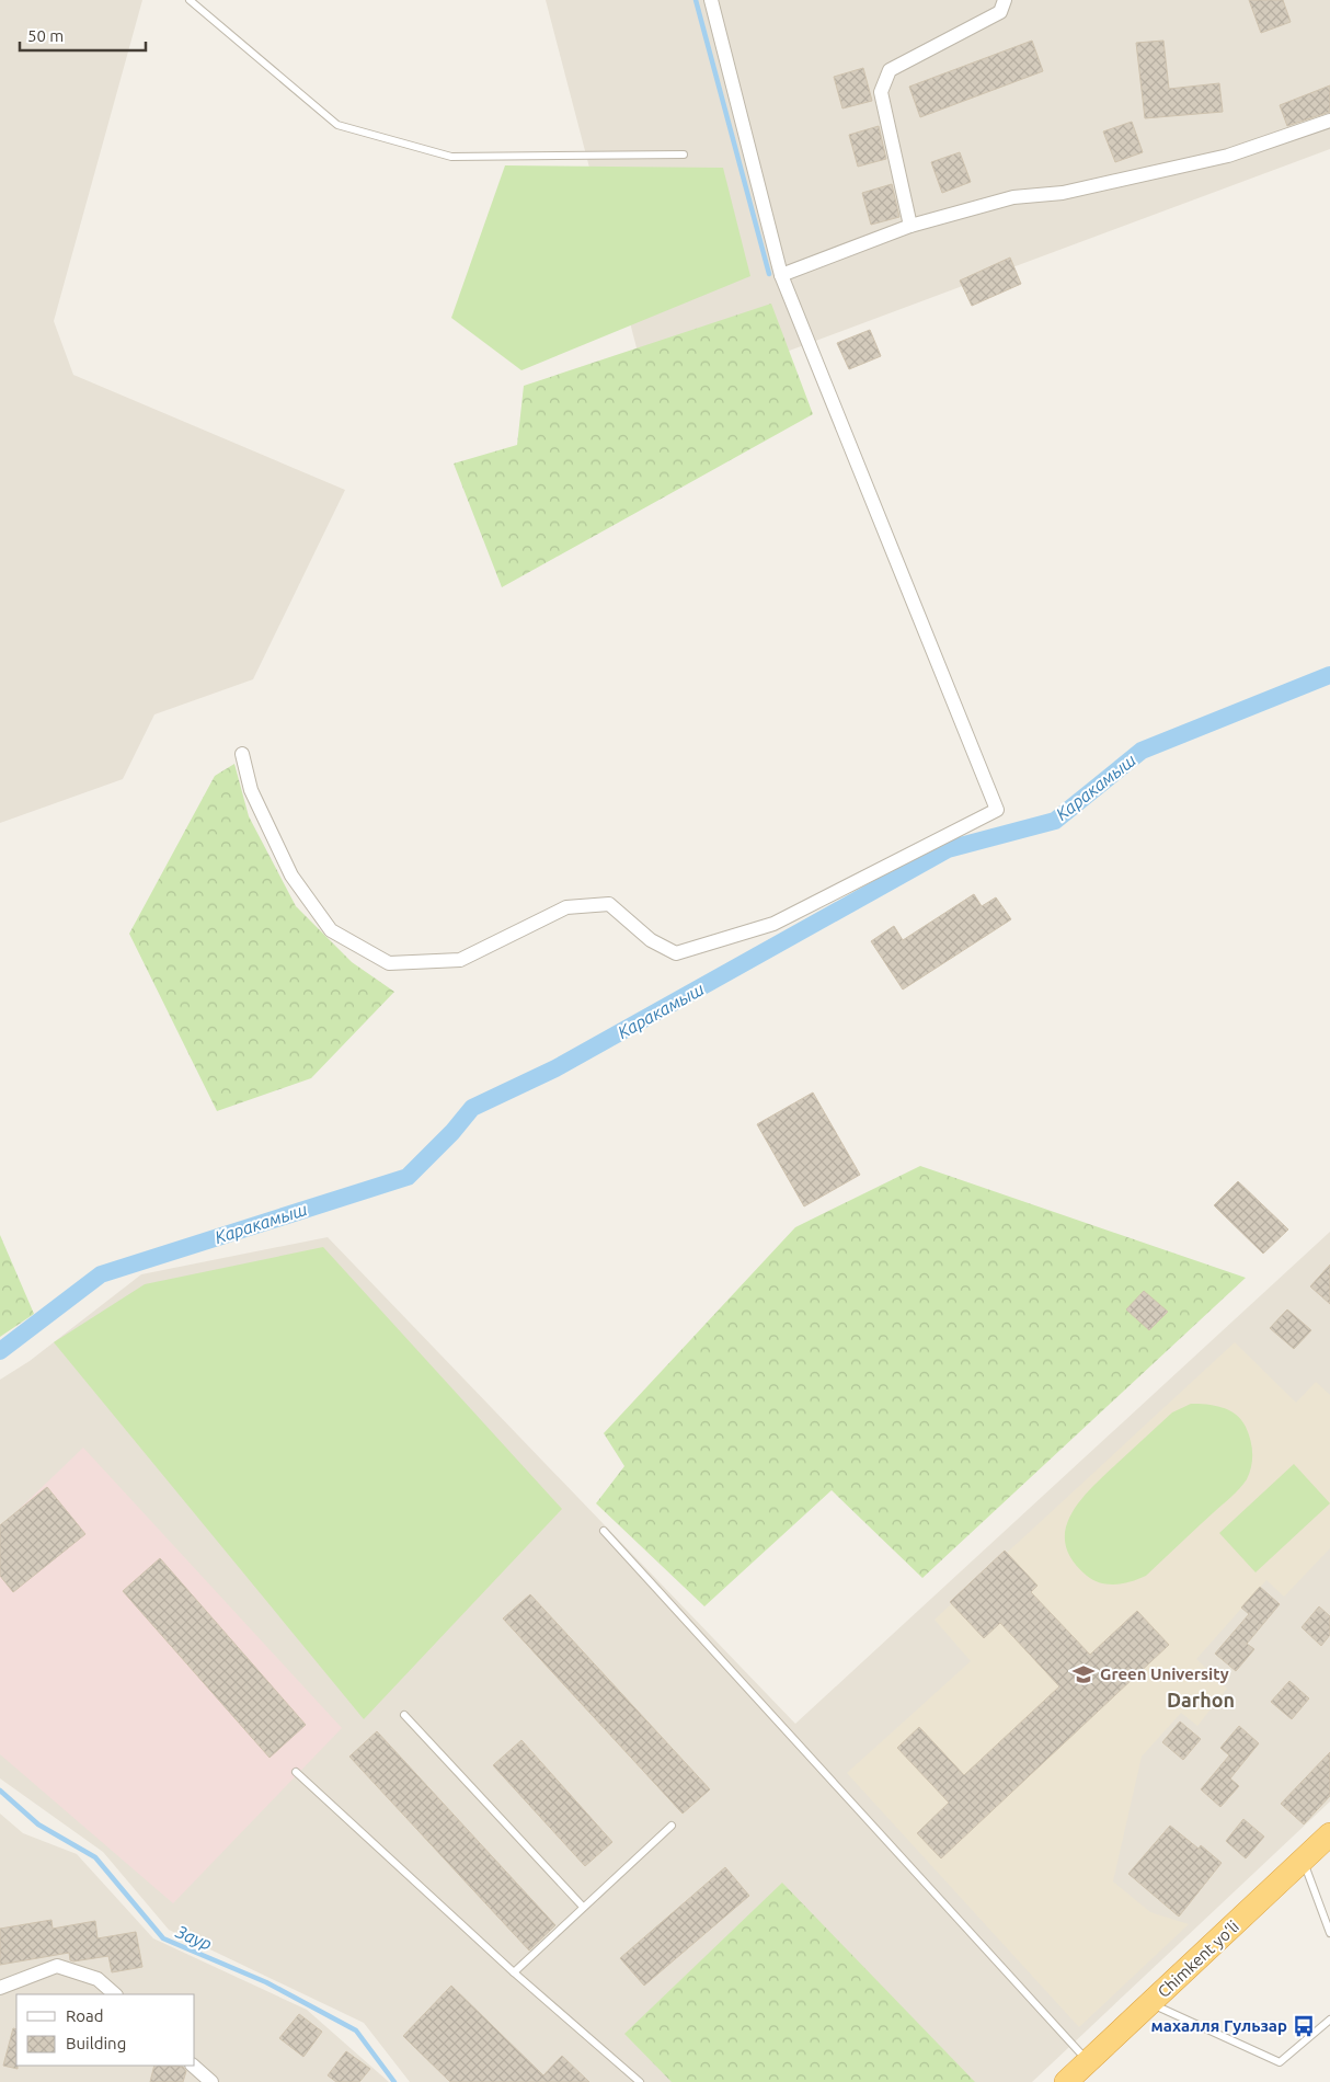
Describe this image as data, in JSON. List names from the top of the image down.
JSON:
{
  "streets": {
    "highway": ["Chimkent yo‘li"]
  },
  "districts": ["Darhon"],
  "water": ["Каракамыш", "Заур"],
  "places": {
    "school or university": ["Green University"],
    "bus stop": ["махалля Гульзар"]
  },
  "legend": ["Road", "Building"],
  "scale_bar": "50 m"
}
